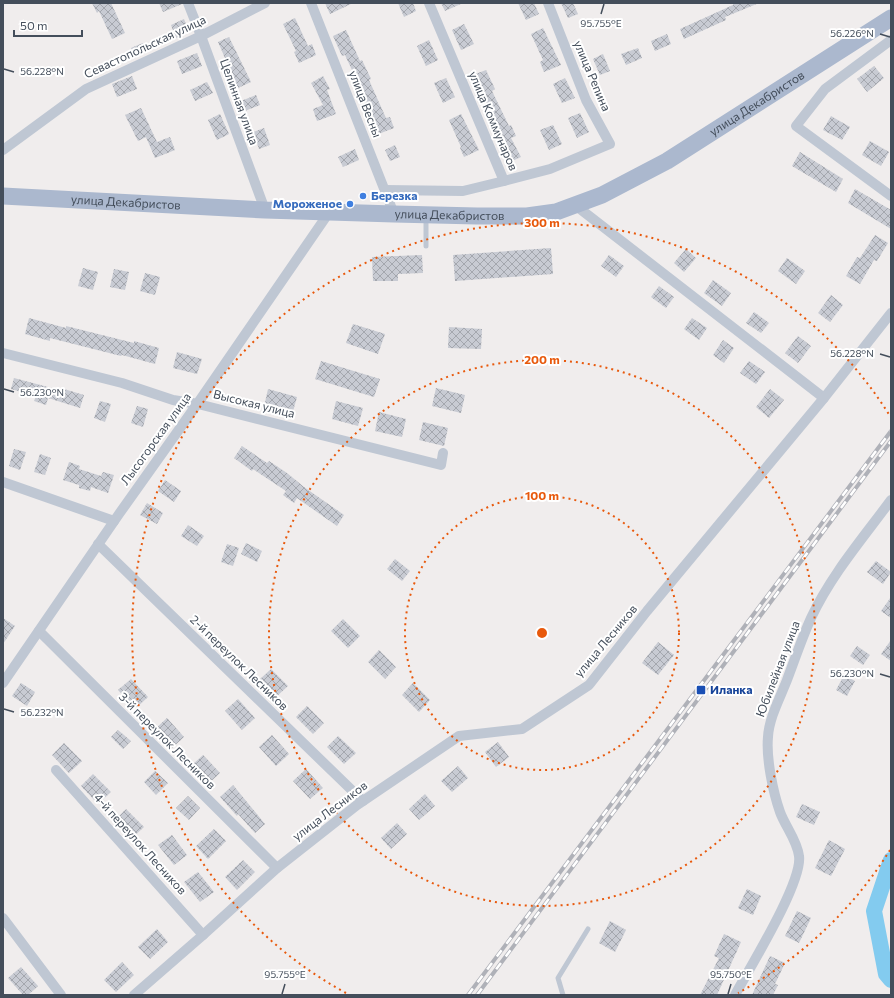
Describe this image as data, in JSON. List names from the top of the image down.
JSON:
{
  "streets": {
    "main road": ["улица Декабристов"],
    "street": [
      "Севастопольская улица",
      "улица Репина",
      "Целинная улица",
      "улица Весны",
      "улица Коммунаров",
      "Высокая улица",
      "Лысогорская улица",
      "улица Лесников",
      "2-й переулок Лесников",
      "Юбилейная улица",
      "3-й переулок Лесников",
      "4-й переулок Лесников"
    ]
  },
  "crossings": [
    ["Севастопольская улица", "Целинная улица"],
    ["улица Репина", "улица Коммунаров"],
    ["Целинная улица", "улица Декабристов"],
    ["улица Декабристов", "улица Весны"],
    ["улица Декабристов", "Лысогорская улица"],
    ["улица Весны", "улица Коммунаров"],
    ["Высокая улица", "Лысогорская улица"],
    ["Лысогорская улица", "2-й переулок Лесников"],
    ["Лысогорская улица", "3-й переулок Лесников"],
    ["улица Лесников", "2-й переулок Лесников"],
    ["улица Лесников", "3-й переулок Лесников"],
    ["улица Лесников", "4-й переулок Лесников"]
  ],
  "places": {
    "other": ["Березка", "Мороженое"],
    "transit": ["Иланка"]
  },
  "scale_bar": "50 m",
  "coordinates": [
    "95.755°E",
    "56.226°N",
    "56.228°N",
    "56.230°N",
    "56.232°N",
    "95.750°E"
  ],
  "rings": ["300 m", "200 m", "100 m"]
}
